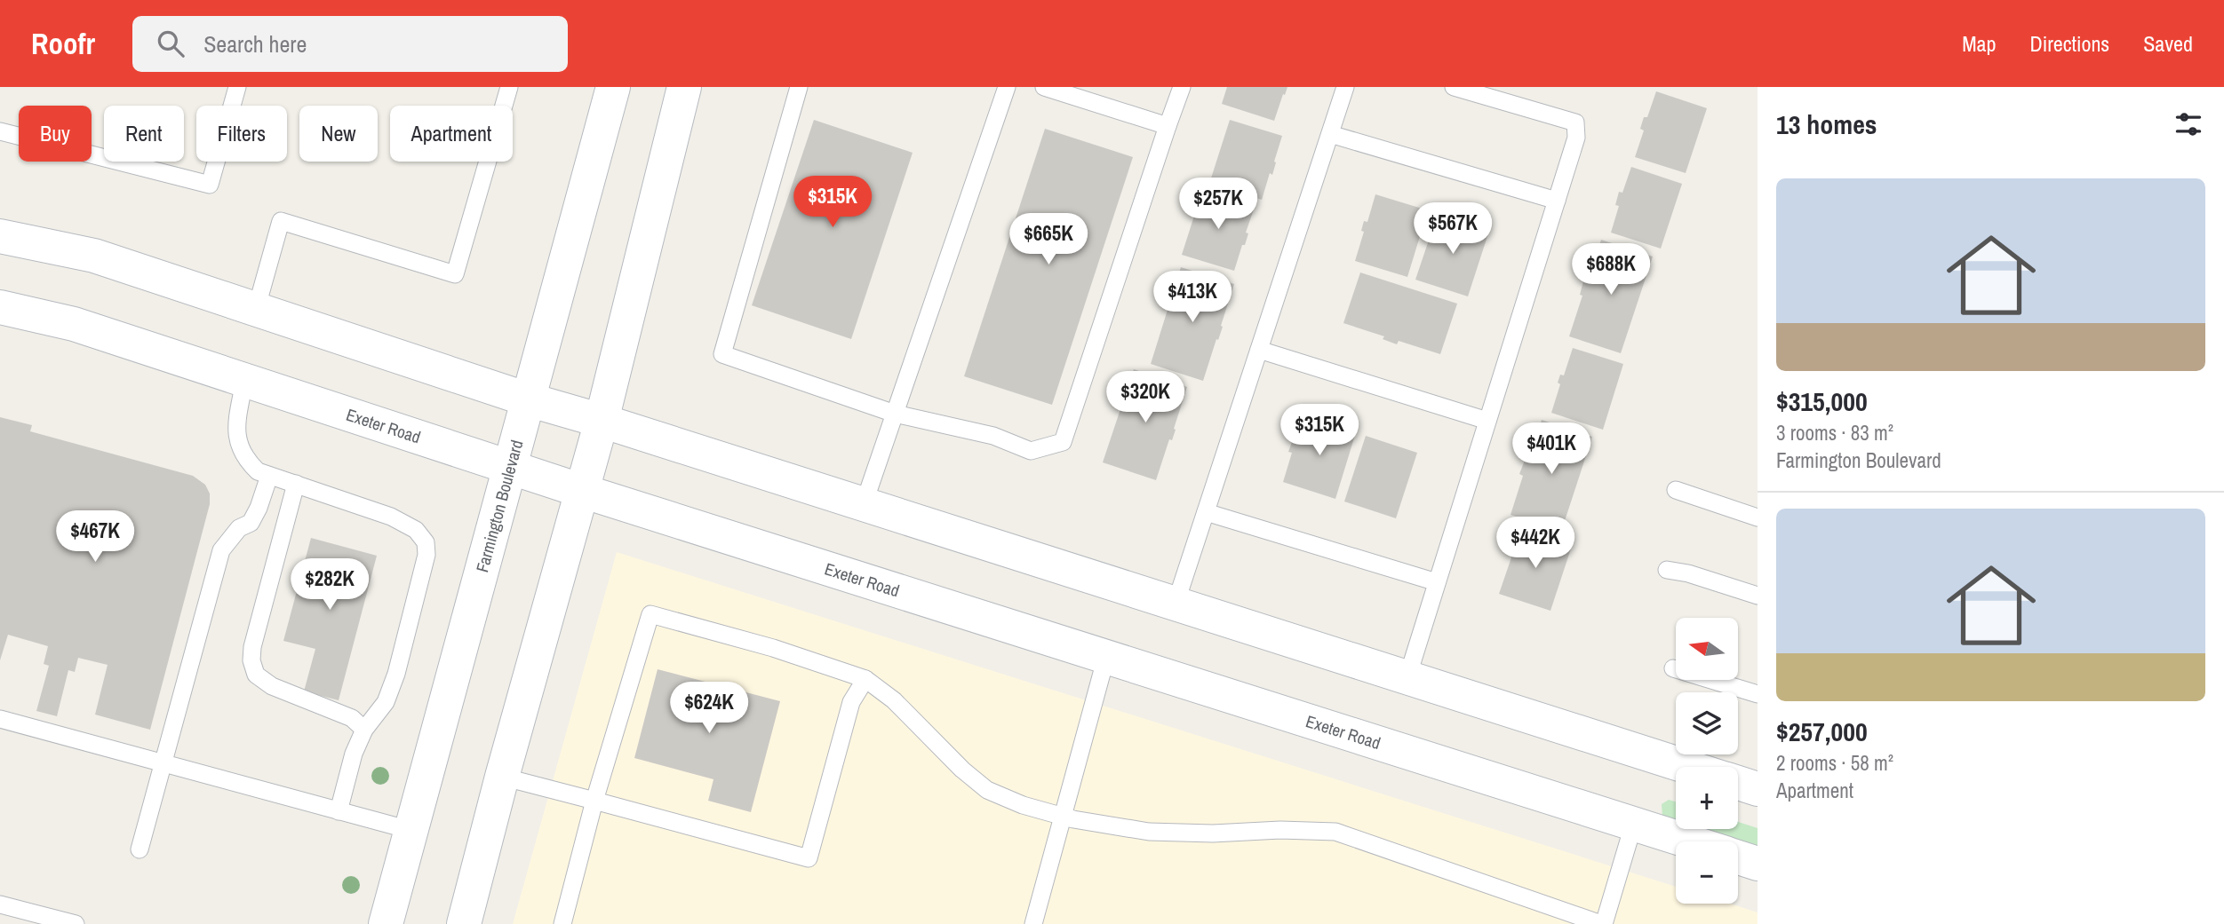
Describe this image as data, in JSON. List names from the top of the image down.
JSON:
{
  "streets": {
    "street": ["Exeter Road", "Farmington Boulevard"]
  },
  "crossings": [
    ["Exeter Road", "Farmington Boulevard"]
  ],
  "north": "left",
  "page": {
    "header": "Roofr",
    "search": "Search here",
    "nav": ["Map", "Directions", "Saved"],
    "heading": "13 homes",
    "chip": [
      "Buy",
      "Rent",
      "Filters",
      "New",
      "Apartment"
    ],
    "list": [
      {
        "name": "$315,000",
        "note": "3 rooms · 83 m² · Farmington Boulevard"
      },
      {
        "name": "$257,000",
        "note": "2 rooms · 58 m² · Apartment"
      }
    ],
    "price": [
      "$315K",
      "$257K",
      "$567K",
      "$665K",
      "$688K",
      "$413K",
      "$320K",
      "$315K",
      "$401K",
      "$467K",
      "$442K",
      "$282K",
      "$624K"
    ],
    "map_buttons": ["+", "−"]
  }
}
